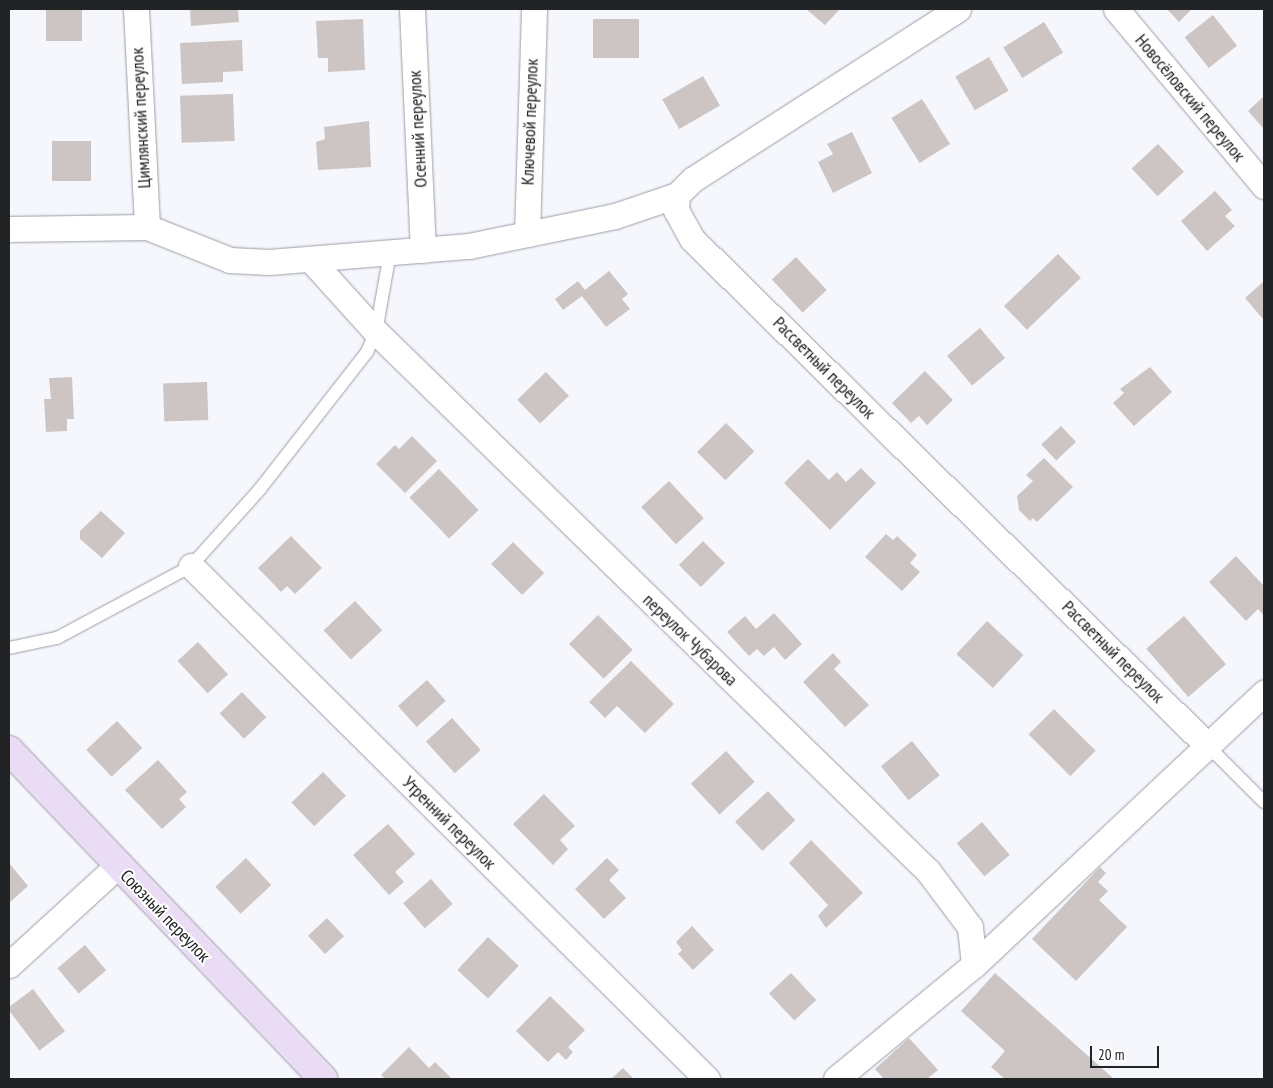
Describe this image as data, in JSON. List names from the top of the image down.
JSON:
{
  "streets": {
    "street": [
      "Новосёловский переулок",
      "Цимлянский переулок",
      "Ключевой переулок",
      "Осенний переулок",
      "Рассветный переулок",
      "переулок Чубарова",
      "Утренний переулок",
      "Союзный переулок"
    ]
  },
  "scale_bar": "20 m"
}
